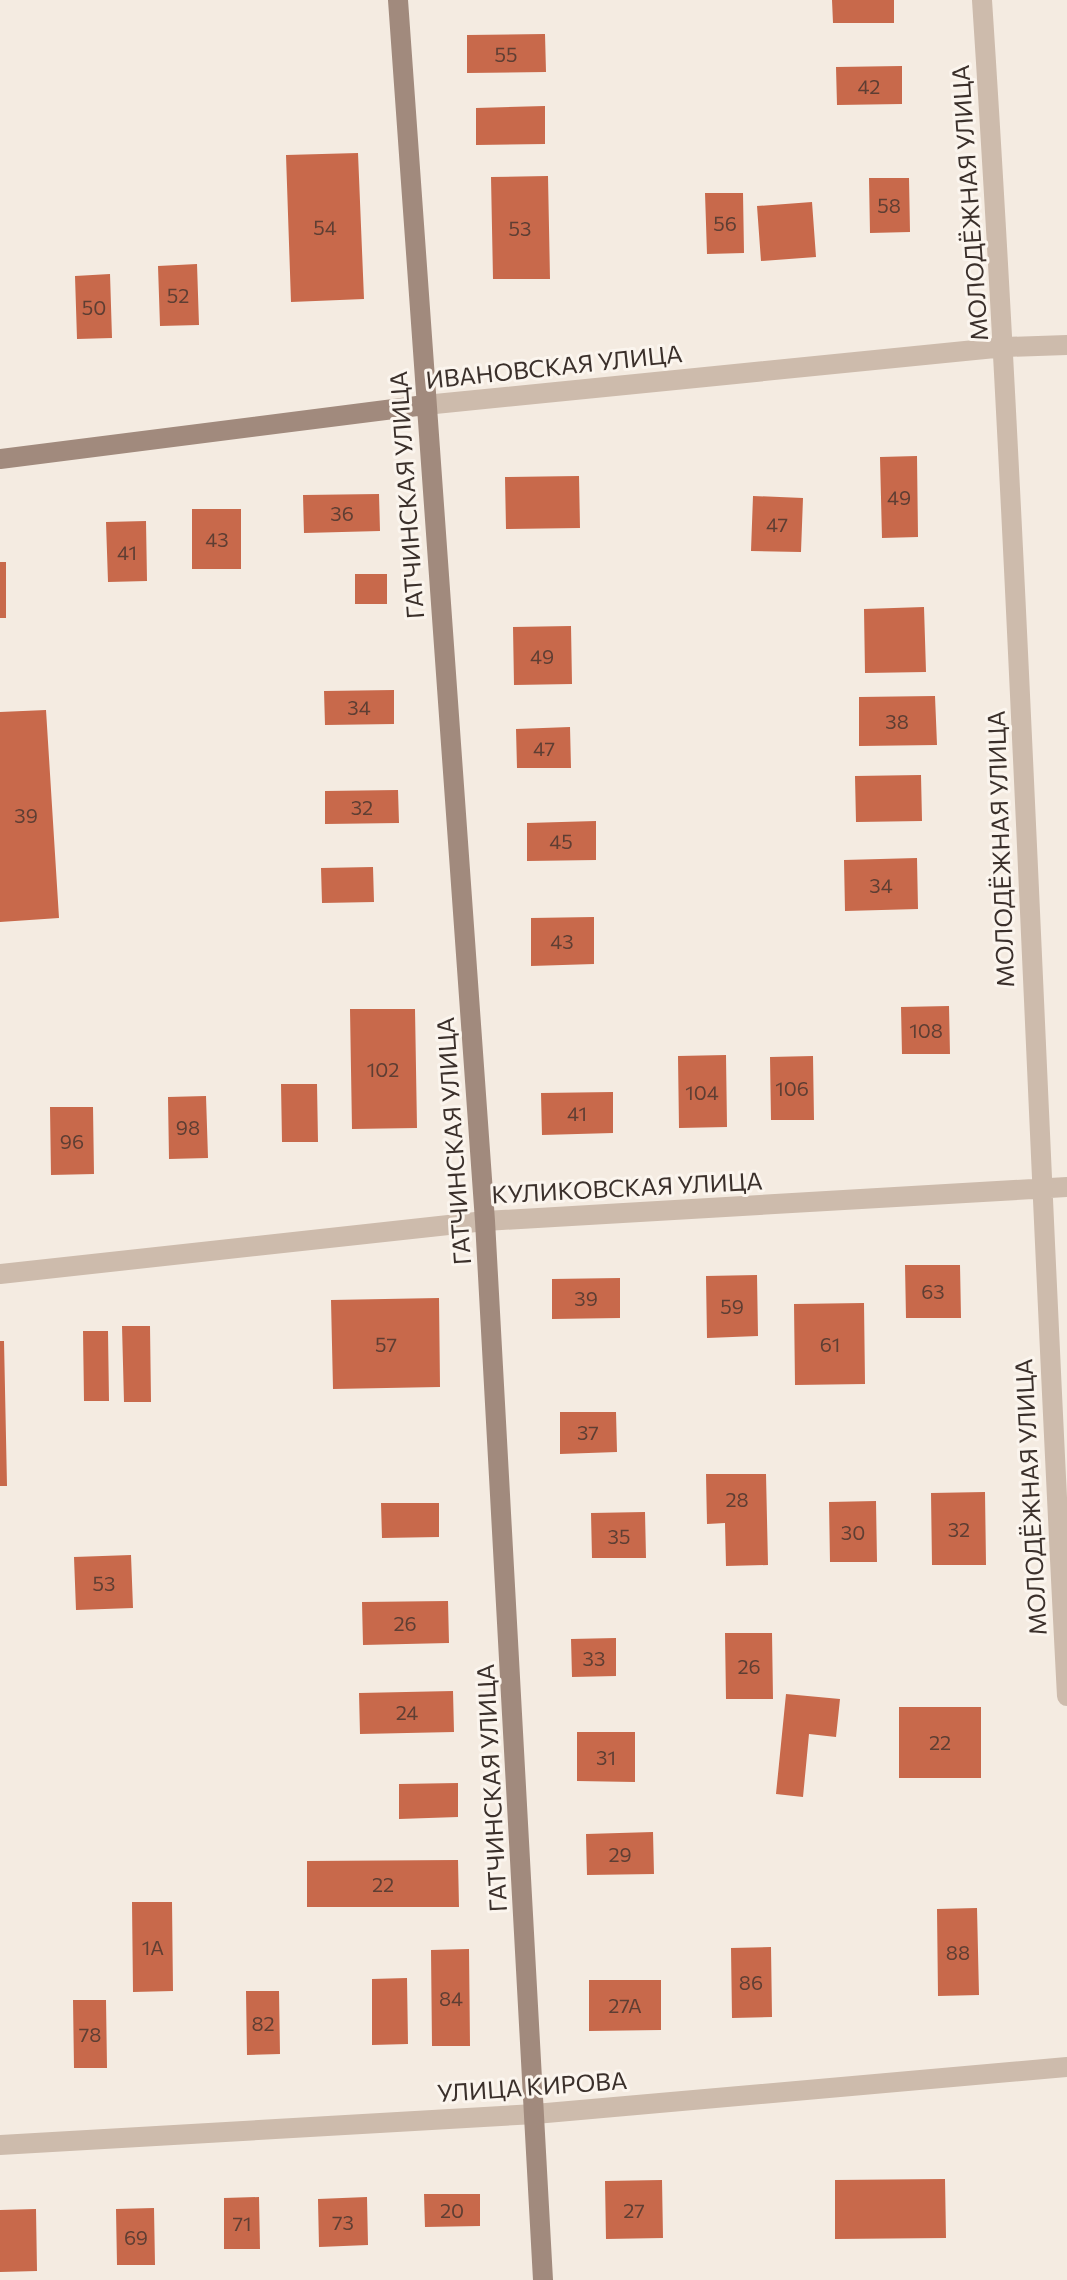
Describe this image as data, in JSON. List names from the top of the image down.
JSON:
{
  "streets": {
    "street": [
      "МОЛОДЁЖНАЯ УЛИЦА",
      "ИВАНОВСКАЯ УЛИЦА",
      "ГАТЧИНСКАЯ УЛИЦА",
      "КУЛИКОВСКАЯ УЛИЦА",
      "УЛИЦА КИРОВА"
    ]
  },
  "crossings": [
    ["МОЛОДЁЖНАЯ УЛИЦА", "ИВАНОВСКАЯ УЛИЦА"],
    ["МОЛОДЁЖНАЯ УЛИЦА", "КУЛИКОВСКАЯ УЛИЦА"],
    ["ИВАНОВСКАЯ УЛИЦА", "ГАТЧИНСКАЯ УЛИЦА"],
    ["ГАТЧИНСКАЯ УЛИЦА", "КУЛИКОВСКАЯ УЛИЦА"],
    ["ГАТЧИНСКАЯ УЛИЦА", "УЛИЦА КИРОВА"]
  ],
  "house_numbers": [
    "55",
    "42",
    "58",
    "56",
    "54",
    "53",
    "52",
    "50",
    "49",
    "36",
    "47",
    "43",
    "41",
    "49",
    "34",
    "38",
    "47",
    "32",
    "39",
    "45",
    "34",
    "43",
    "108",
    "102",
    "106",
    "104",
    "41",
    "98",
    "96",
    "63",
    "39",
    "59",
    "57",
    "61",
    "37",
    "28",
    "32",
    "30",
    "35",
    "53",
    "26",
    "33",
    "26",
    "24",
    "22",
    "31",
    "29",
    "22",
    "1А",
    "88",
    "86",
    "84",
    "27А",
    "82",
    "78",
    "20",
    "27",
    "73",
    "71",
    "69"
  ]
}
